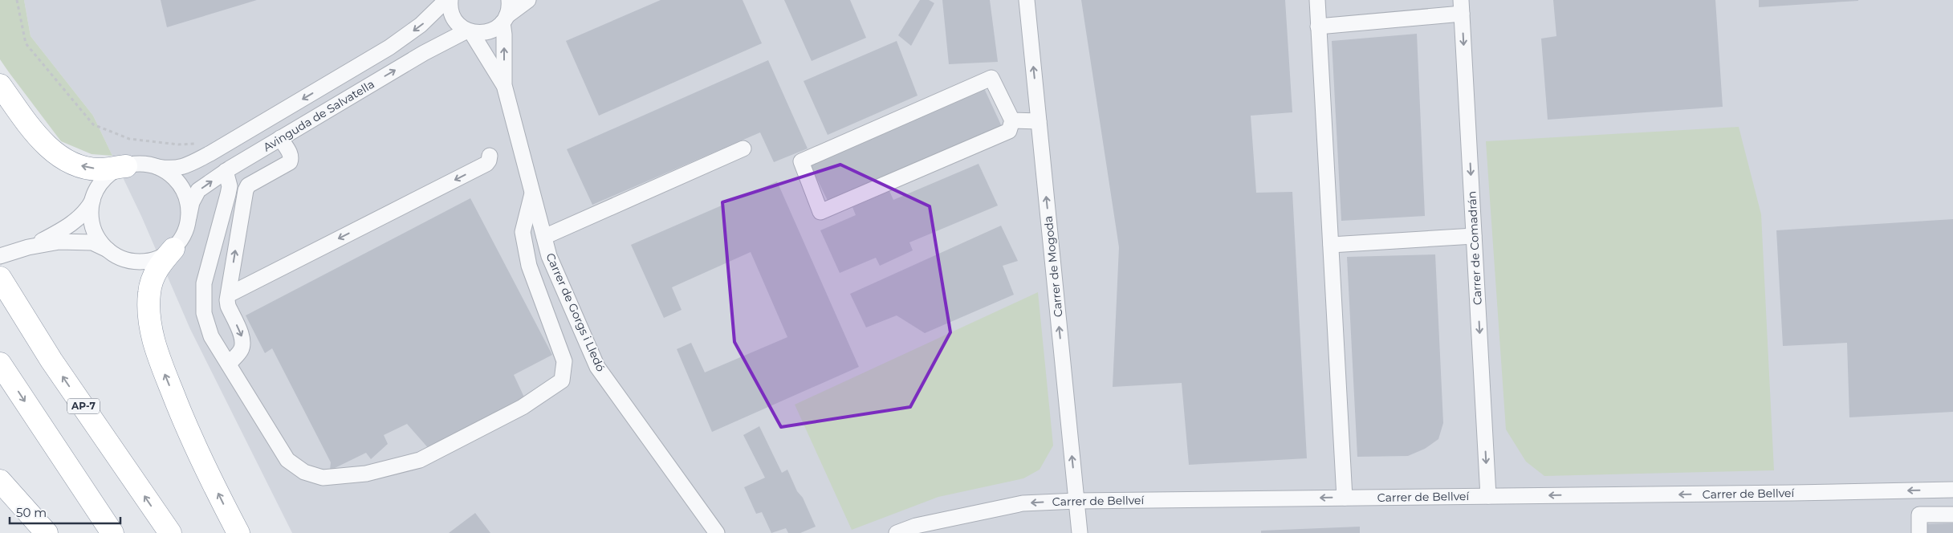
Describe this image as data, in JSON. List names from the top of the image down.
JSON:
{
  "streets": {
    "highway": ["AP-7"],
    "street": [
      "Avinguda de Salvatella",
      "Carrer de Comadrán",
      "Carrer de Mogoda",
      "Carrer de Gorgs i Lledó",
      "Carrer de Bellveí"
    ]
  },
  "crossings": [
    ["Avinguda de Salvatella", "Carrer de Gorgs i Lledó"],
    ["Carrer de Comadrán", "Carrer de Bellveí"],
    ["Carrer de Mogoda", "Carrer de Bellveí"]
  ],
  "one_way": ["Carrer de Comadrán", "Carrer de Mogoda", "Carrer de Bellveí"],
  "scale_bar": "50 m"
}
